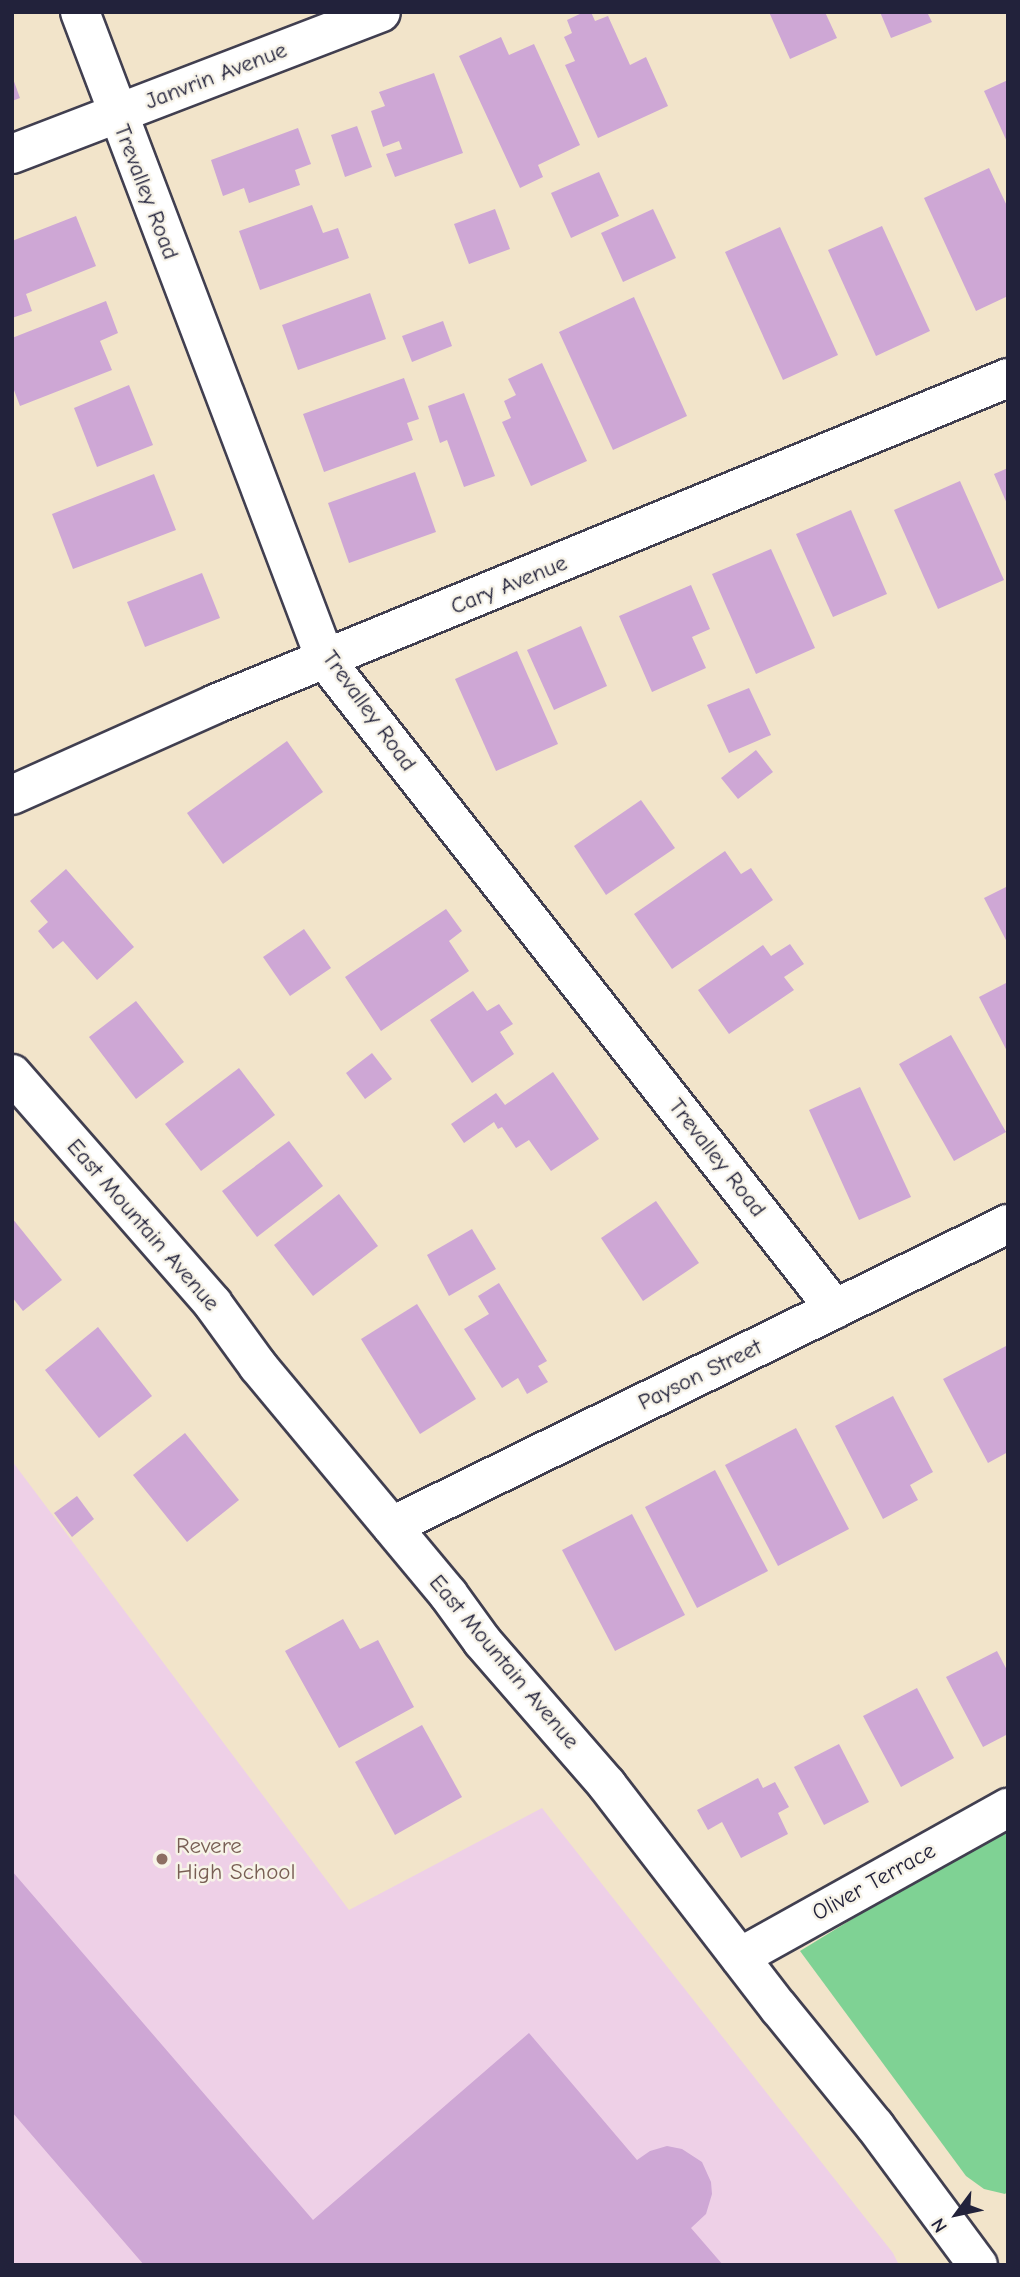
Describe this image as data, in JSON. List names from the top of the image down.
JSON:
{
  "streets": {
    "street": [
      "Janvrin Avenue",
      "Trevalley Road",
      "Cary Avenue",
      "East Mountain Avenue",
      "Payson Street",
      "Oliver Terrace"
    ]
  },
  "crossings": [
    ["Janvrin Avenue", "Trevalley Road"],
    ["Trevalley Road", "Cary Avenue"],
    ["Trevalley Road", "Payson Street"],
    ["East Mountain Avenue", "Payson Street"],
    ["East Mountain Avenue", "Oliver Terrace"]
  ],
  "places": ["Revere High School"],
  "north": "bottom left"
}
